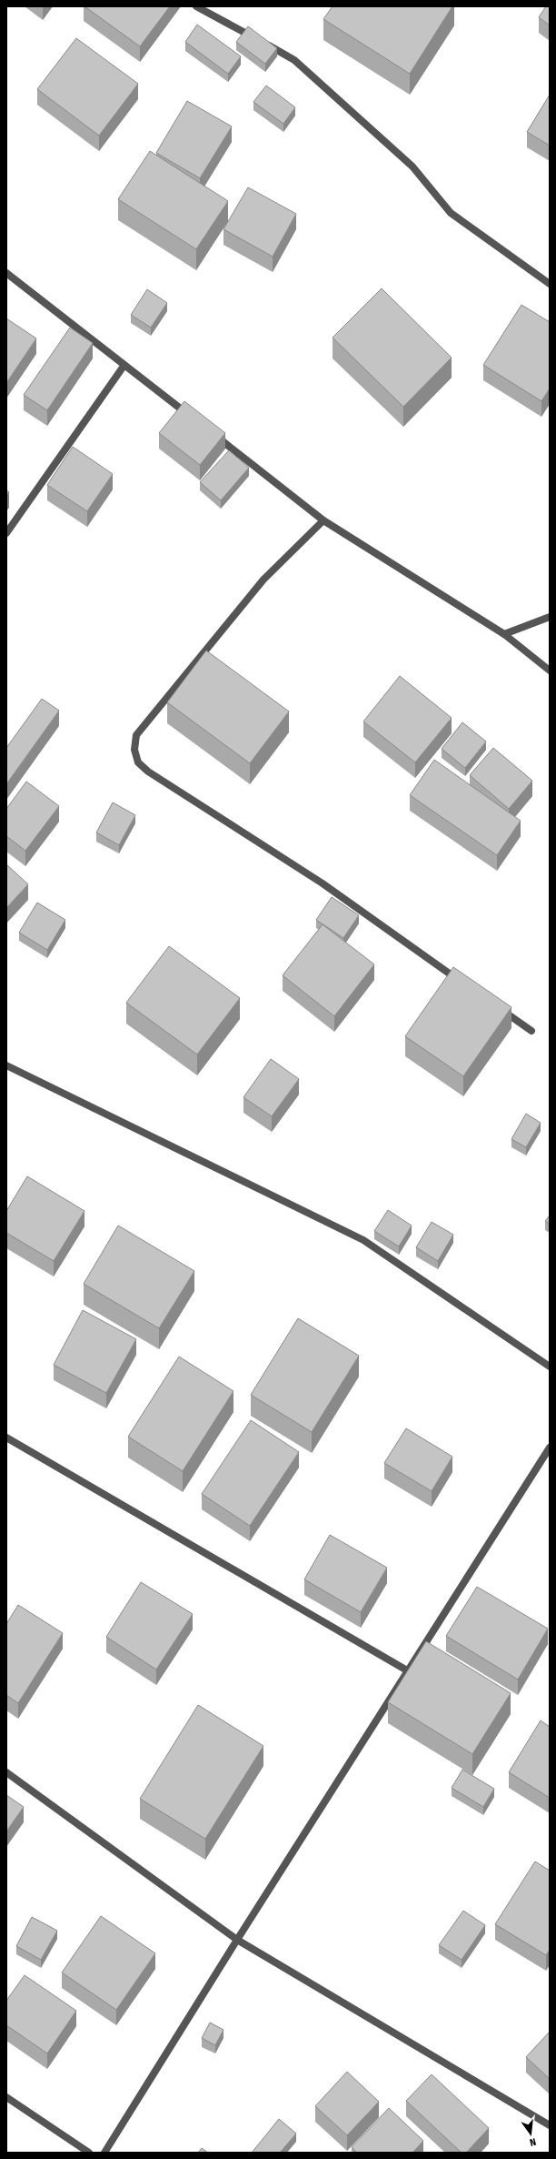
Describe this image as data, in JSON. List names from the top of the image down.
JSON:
{
  "north": "bottom"
}
